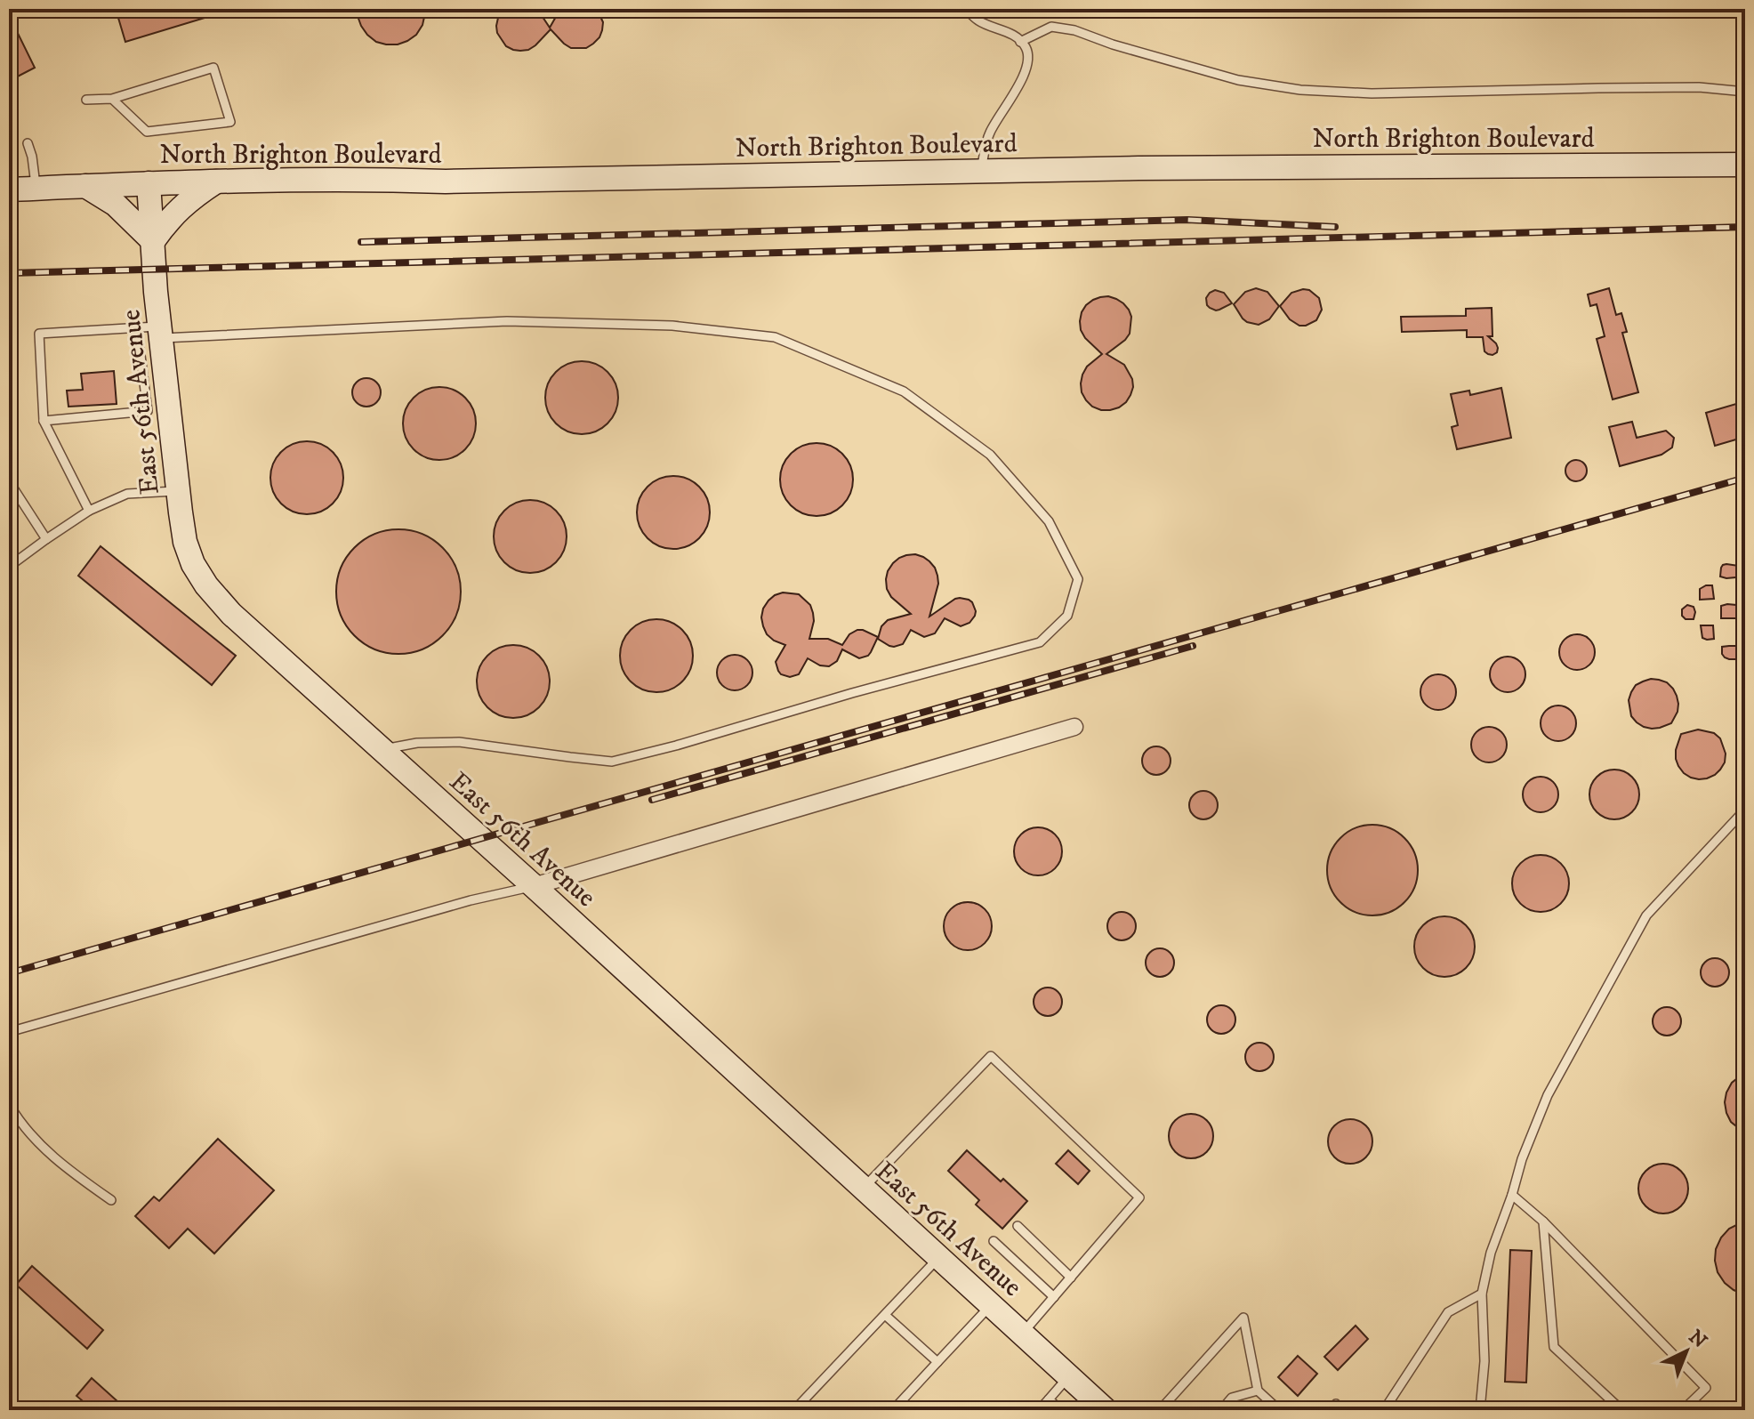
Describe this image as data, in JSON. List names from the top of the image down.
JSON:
{
  "streets": {
    "main road": ["North Brighton Boulevard", "East 56th Avenue"]
  },
  "crossings": [
    ["North Brighton Boulevard", "East 56th Avenue"]
  ],
  "north": "top right"
}
